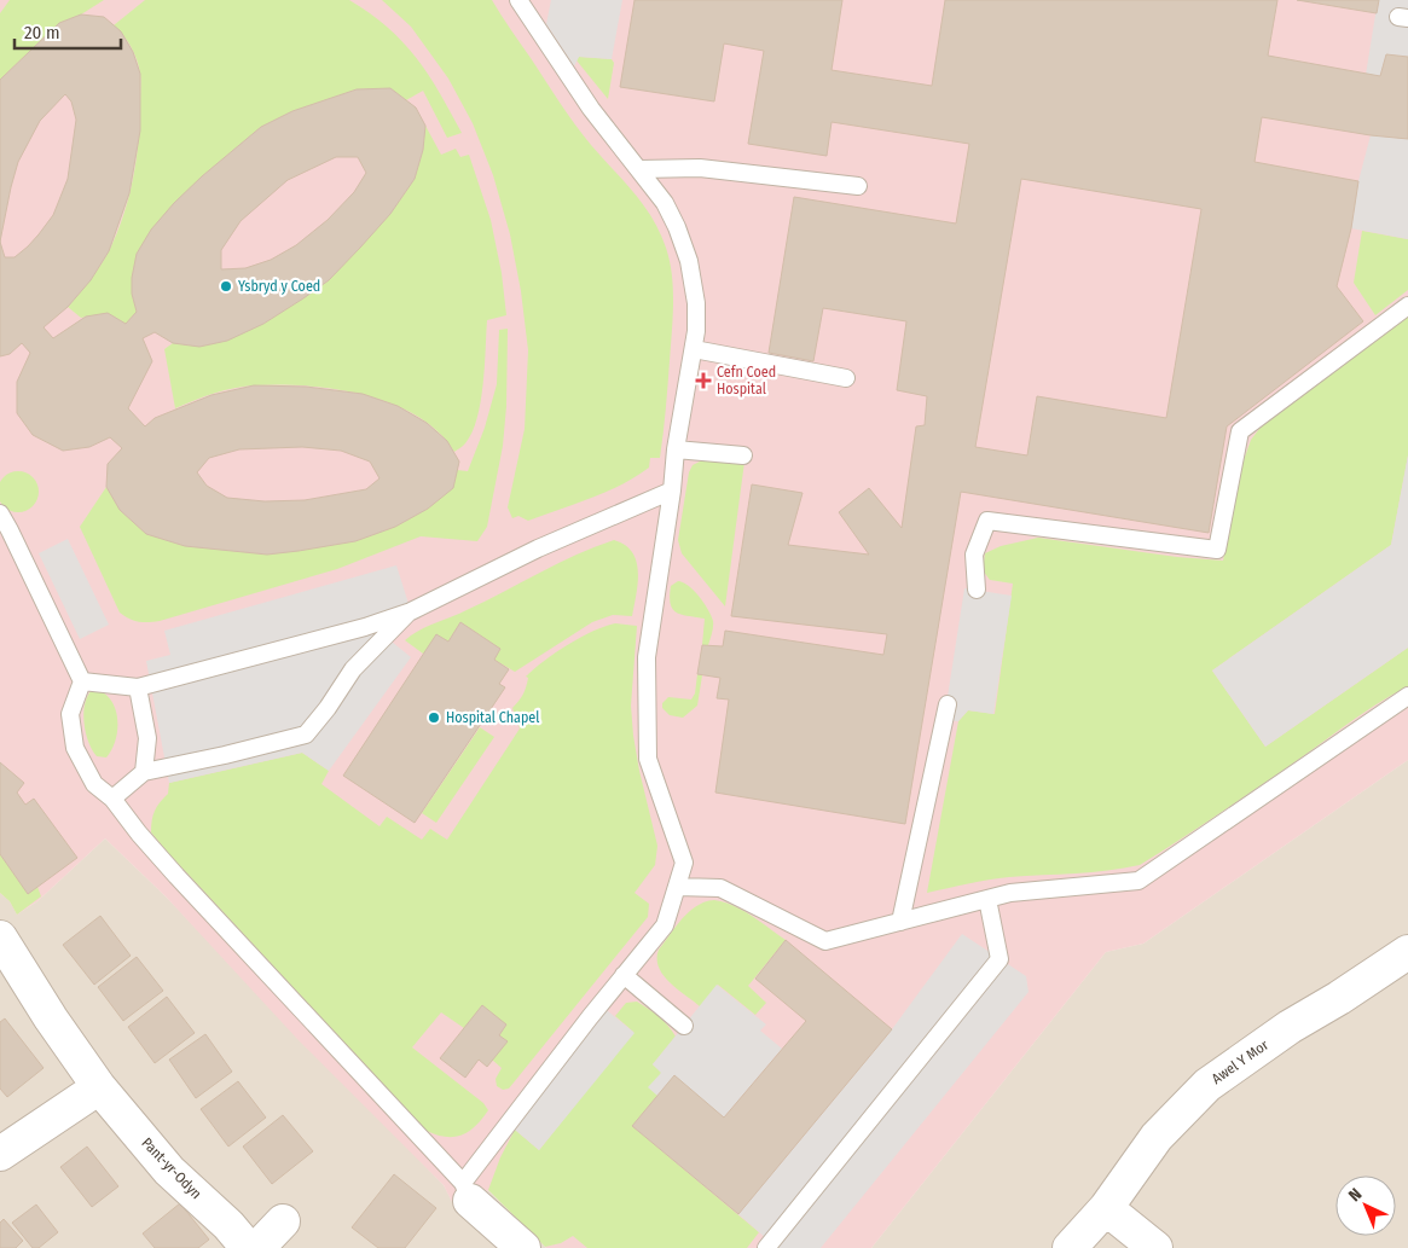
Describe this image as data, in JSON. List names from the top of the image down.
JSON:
{
  "streets": {
    "street": ["Awel Y Mor", "Pant-yr-Odyn"]
  },
  "places": {
    "other": ["Ysbryd y Coed", "Hospital Chapel"],
    "health": ["Cefn Coed Hospital"]
  },
  "scale_bar": "20 m",
  "north": "top left"
}
